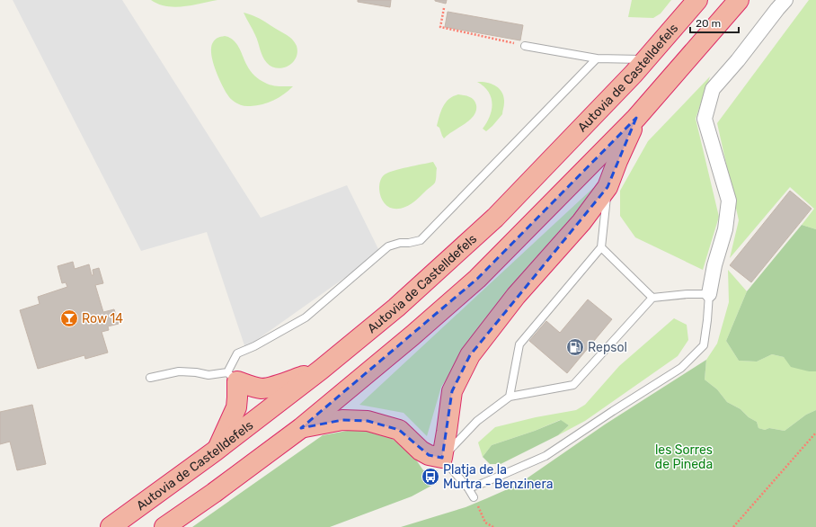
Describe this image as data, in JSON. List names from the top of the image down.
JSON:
{
  "streets": {
    "highway": ["Autovia de Castelldefels"]
  },
  "parks": ["les Sorres de Pineda"],
  "places": {
    "bar": ["Row 14"],
    "fuel station": ["Repsol"],
    "bus stop": ["Platja de la Murtra - Benzinera"]
  },
  "scale_bar": "20 m"
}
